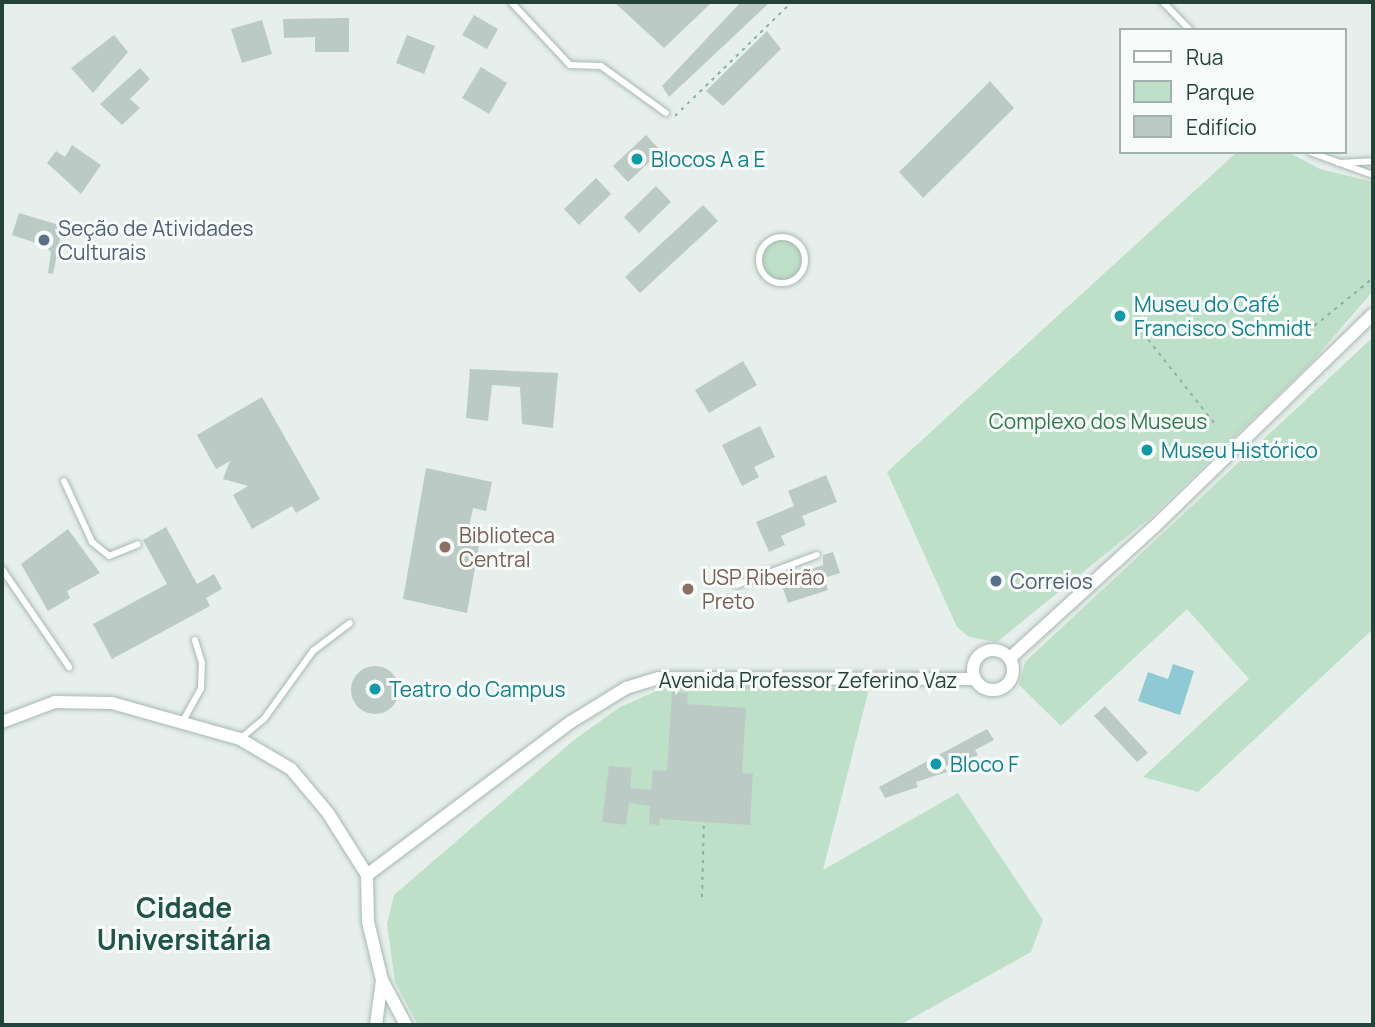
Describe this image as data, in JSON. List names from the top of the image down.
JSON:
{
  "streets": {
    "street": ["Avenida Professor Zeferino Vaz"]
  },
  "districts": ["Cidade Universitária"],
  "parks": ["Complexo dos Museus"],
  "places": [
    "Blocos A a E",
    "Seção de Atividades Culturais",
    "Museu do Café Francisco Schmidt",
    "Museu Histórico",
    "Biblioteca Central",
    "Correios",
    "USP Ribeirão Preto",
    "Teatro do Campus",
    "Bloco F"
  ],
  "legend": ["Rua", "Parque", "Edifício"]
}
